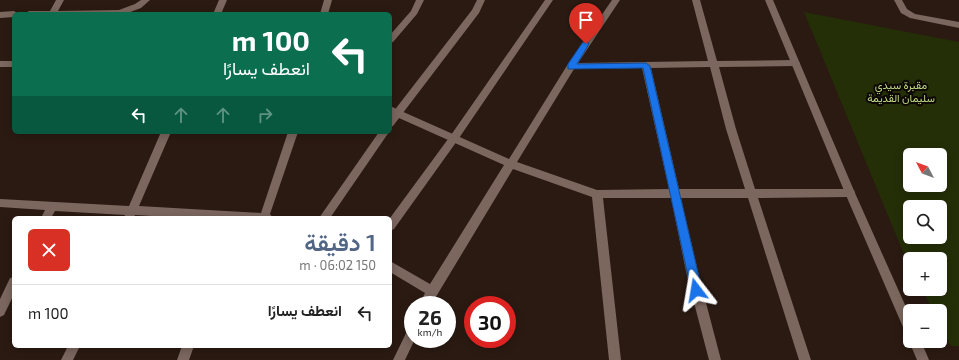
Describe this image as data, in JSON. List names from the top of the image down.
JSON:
{
  "parks": ["مقبرة سيدي سليمان القديمة"],
  "north": "top left",
  "page": {
    "turn": ["100 m", "انعطف يسارًا"],
    "map_buttons": ["+", "−"],
    "heading": ["1 دقيقة", "150 m · 06:02"],
    "list": [
      {
        "name": "انعطف يسارًا",
        "value": "100 m"
      }
    ],
    "speed": "26 km/h",
    "limit": "30"
  }
}
